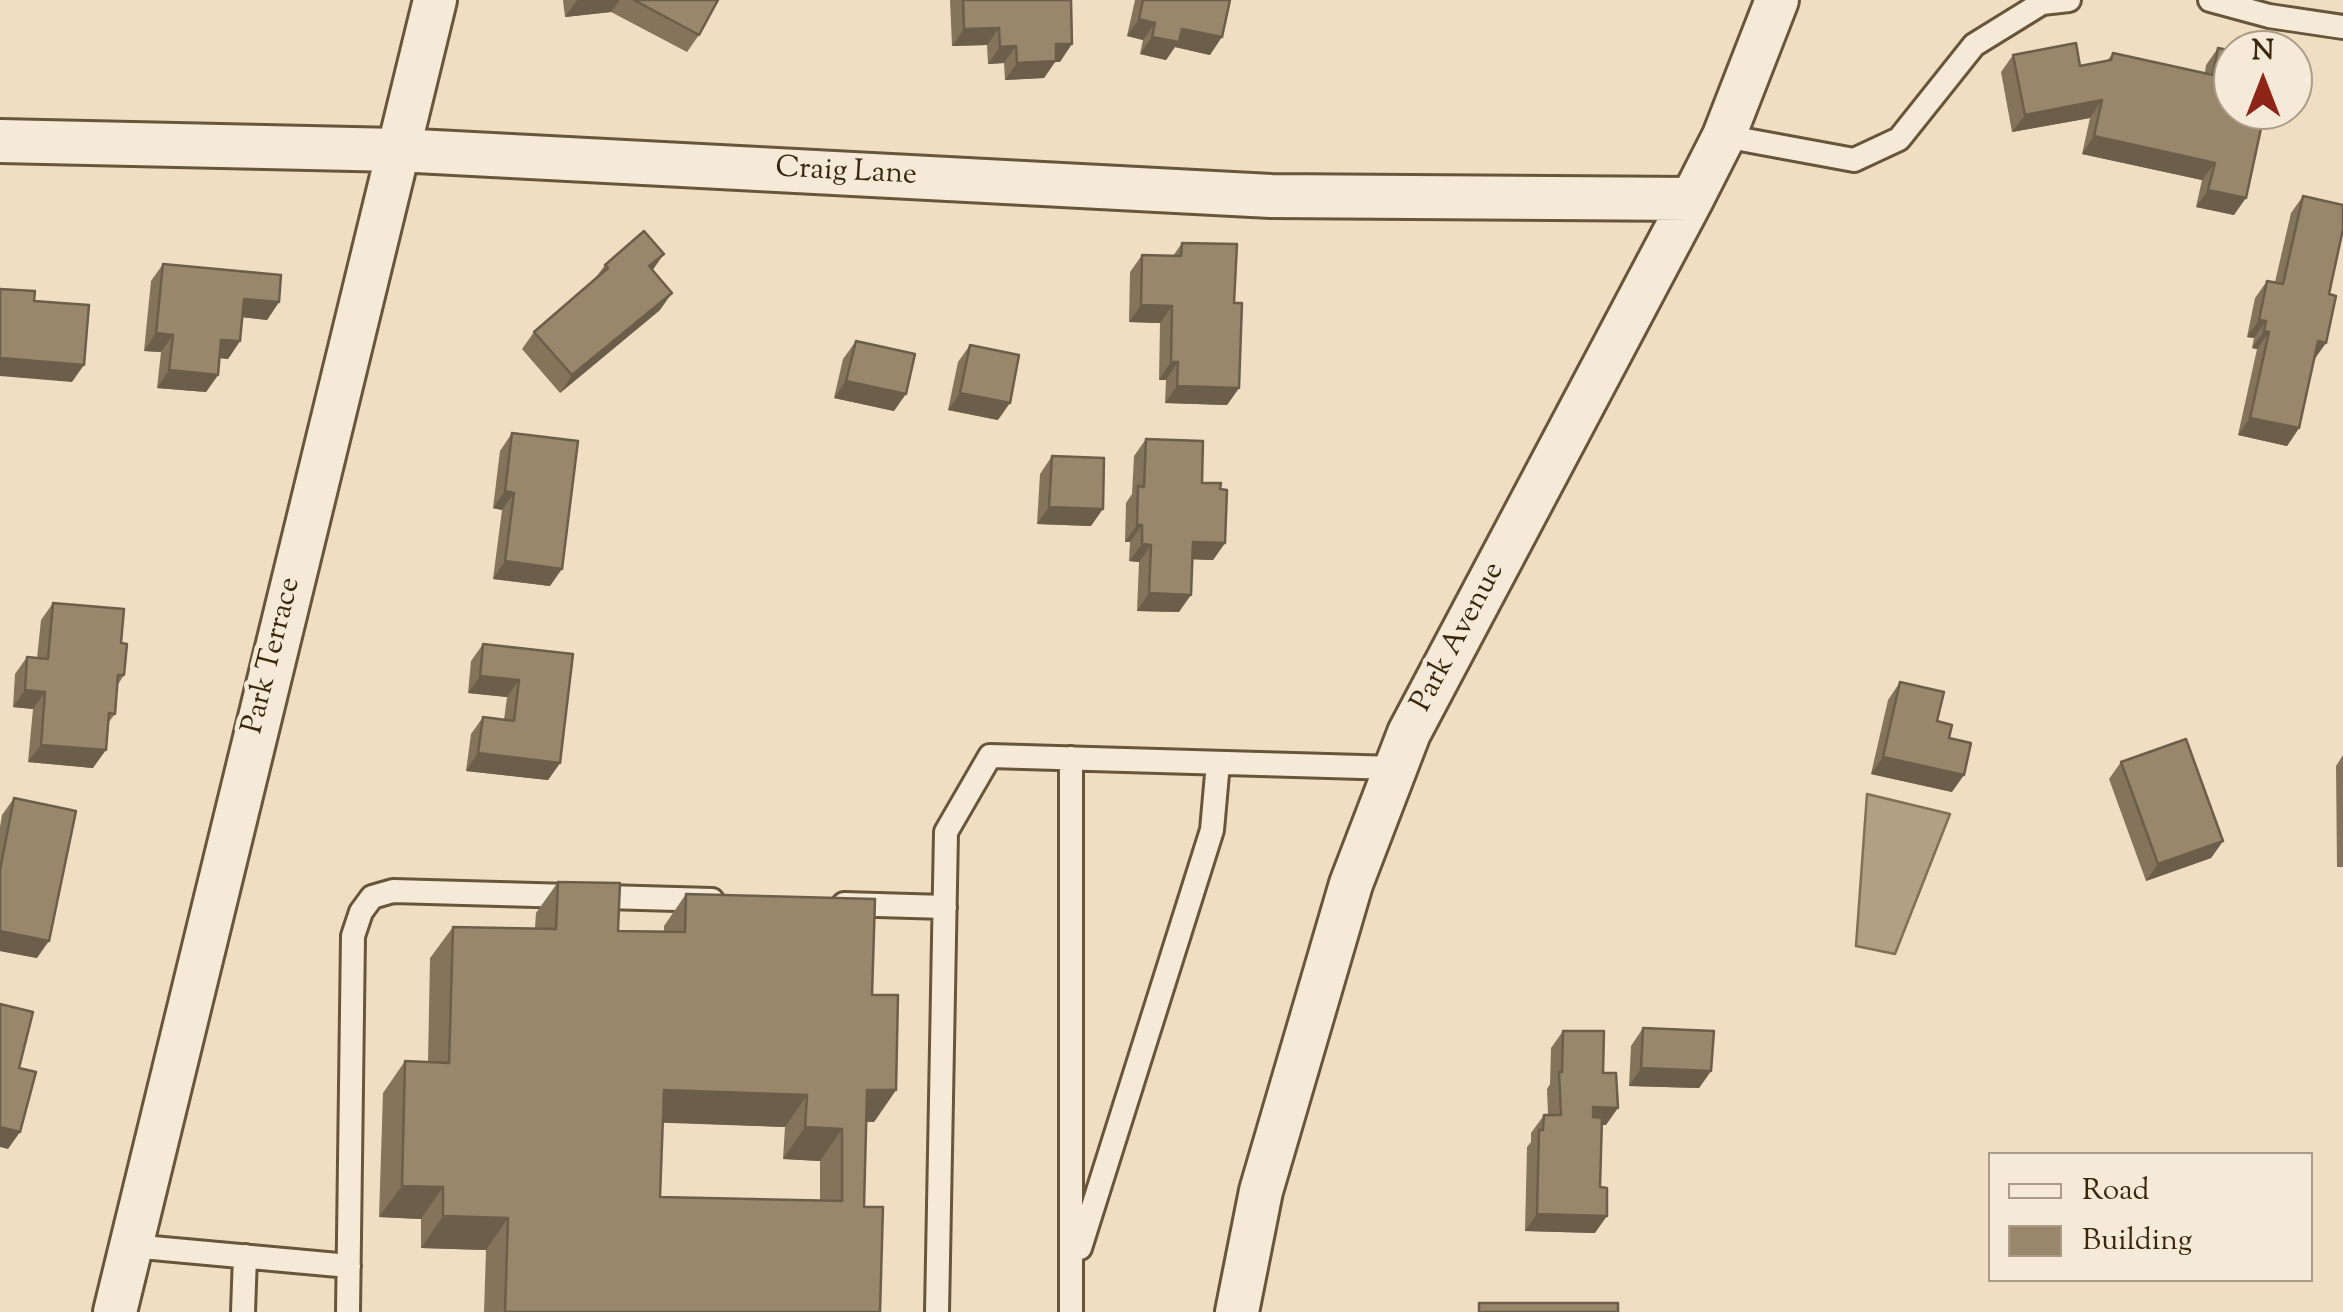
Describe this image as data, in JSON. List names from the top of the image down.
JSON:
{
  "streets": {
    "street": ["Craig Lane", "Park Avenue", "Park Terrace"]
  },
  "crossings": [
    ["Craig Lane", "Park Avenue"],
    ["Craig Lane", "Park Terrace"]
  ],
  "legend": ["Road", "Building"],
  "north": "top"
}
